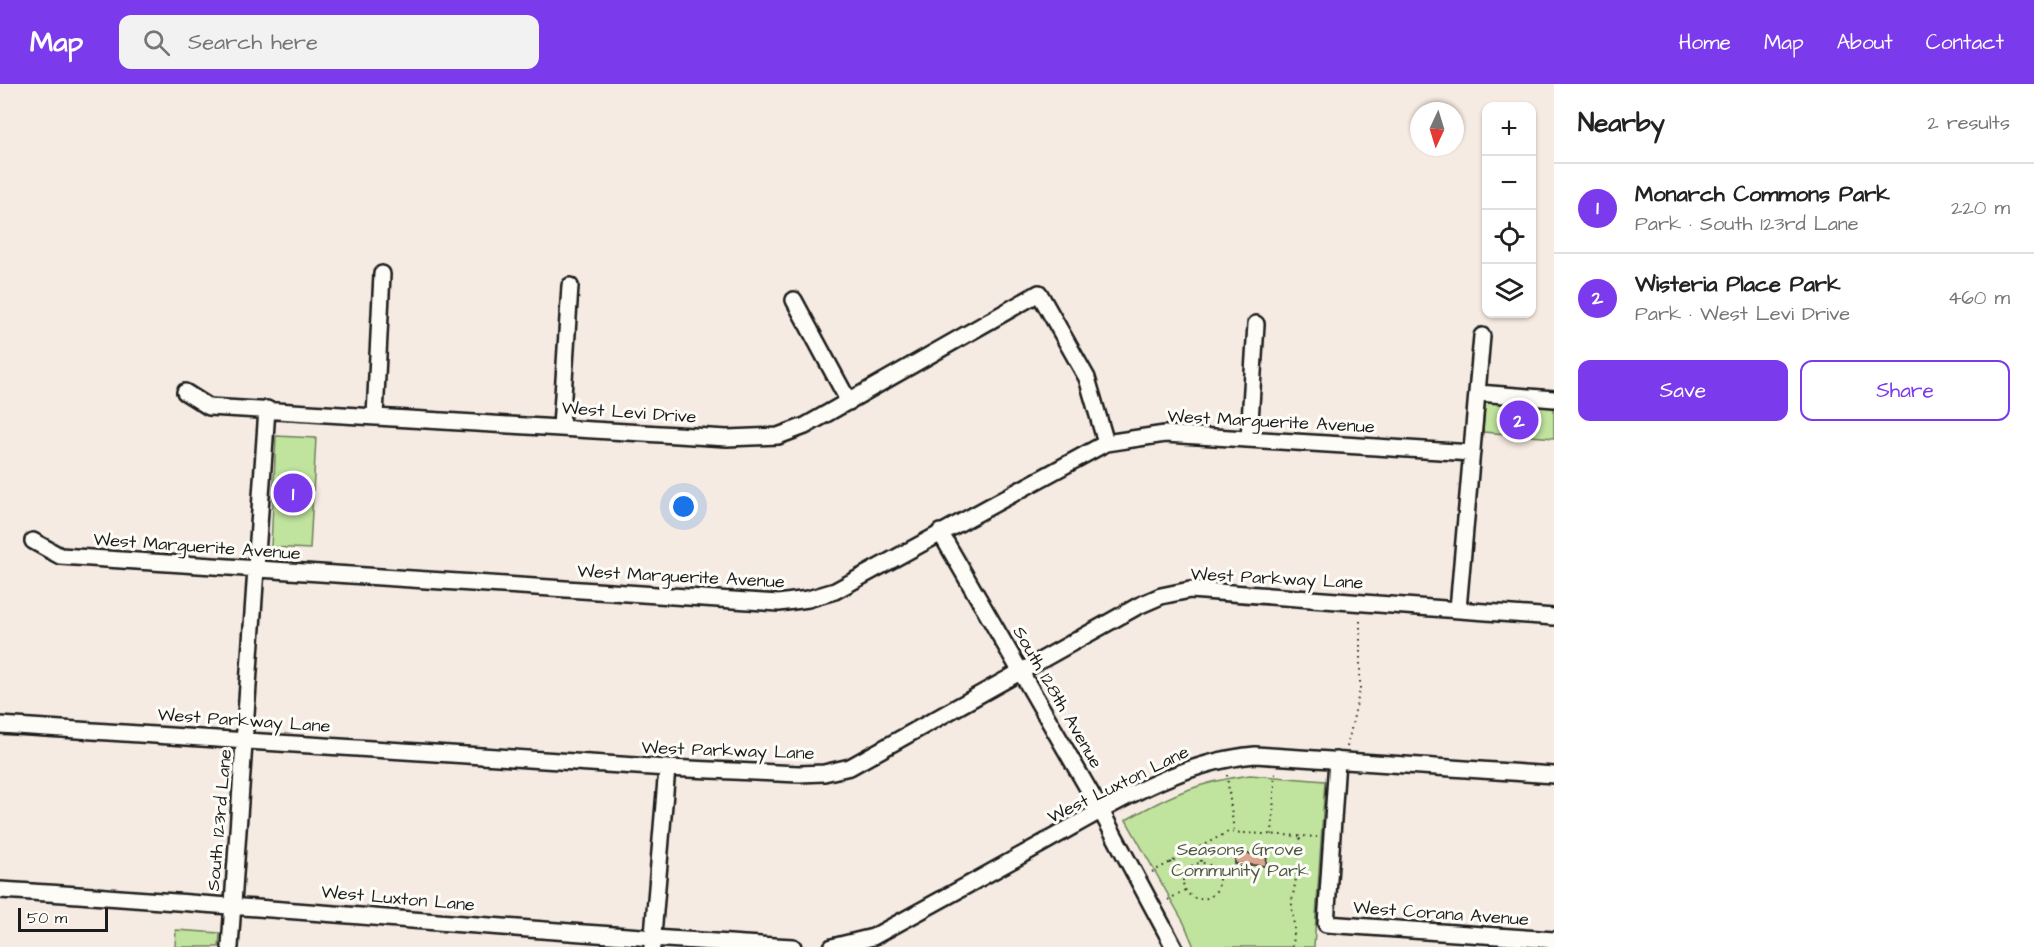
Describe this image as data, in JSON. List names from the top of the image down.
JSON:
{
  "streets": {
    "street": [
      "West Levi Drive",
      "West Marguerite Avenue",
      "West Parkway Lane",
      "South 128th Avenue",
      "West Luxton Lane",
      "South 123rd Lane",
      "West Corana Avenue"
    ]
  },
  "crossings": [
    ["West Levi Drive", "West Marguerite Avenue"],
    ["West Levi Drive", "South 123rd Lane"],
    ["West Marguerite Avenue", "South 128th Avenue"],
    ["West Marguerite Avenue", "South 123rd Lane"],
    ["West Parkway Lane", "South 128th Avenue"],
    ["West Parkway Lane", "South 123rd Lane"],
    ["South 128th Avenue", "West Luxton Lane"],
    ["West Luxton Lane", "South 123rd Lane"],
    ["West Luxton Lane", "West Corana Avenue"]
  ],
  "parks": ["Seasons Grove Community Park"],
  "scale_bar": "50 m",
  "north": "bottom",
  "page": {
    "header": "Map",
    "search": "Search here",
    "nav": [
      "Home",
      "Map",
      "About",
      "Contact"
    ],
    "heading": ["Nearby", "2 results"],
    "map_buttons": ["+", "−"],
    "list": [
      {
        "mark": "1",
        "name": "Monarch Commons Park",
        "note": "Park · South 123rd Lane",
        "value": "220 m"
      },
      {
        "mark": "2",
        "name": "Wisteria Place Park",
        "note": "Park · West Levi Drive",
        "value": "460 m"
      }
    ],
    "buttons": ["Save", "Share"],
    "pins": ["2", "1"],
    "scale": "50 m"
  }
}
